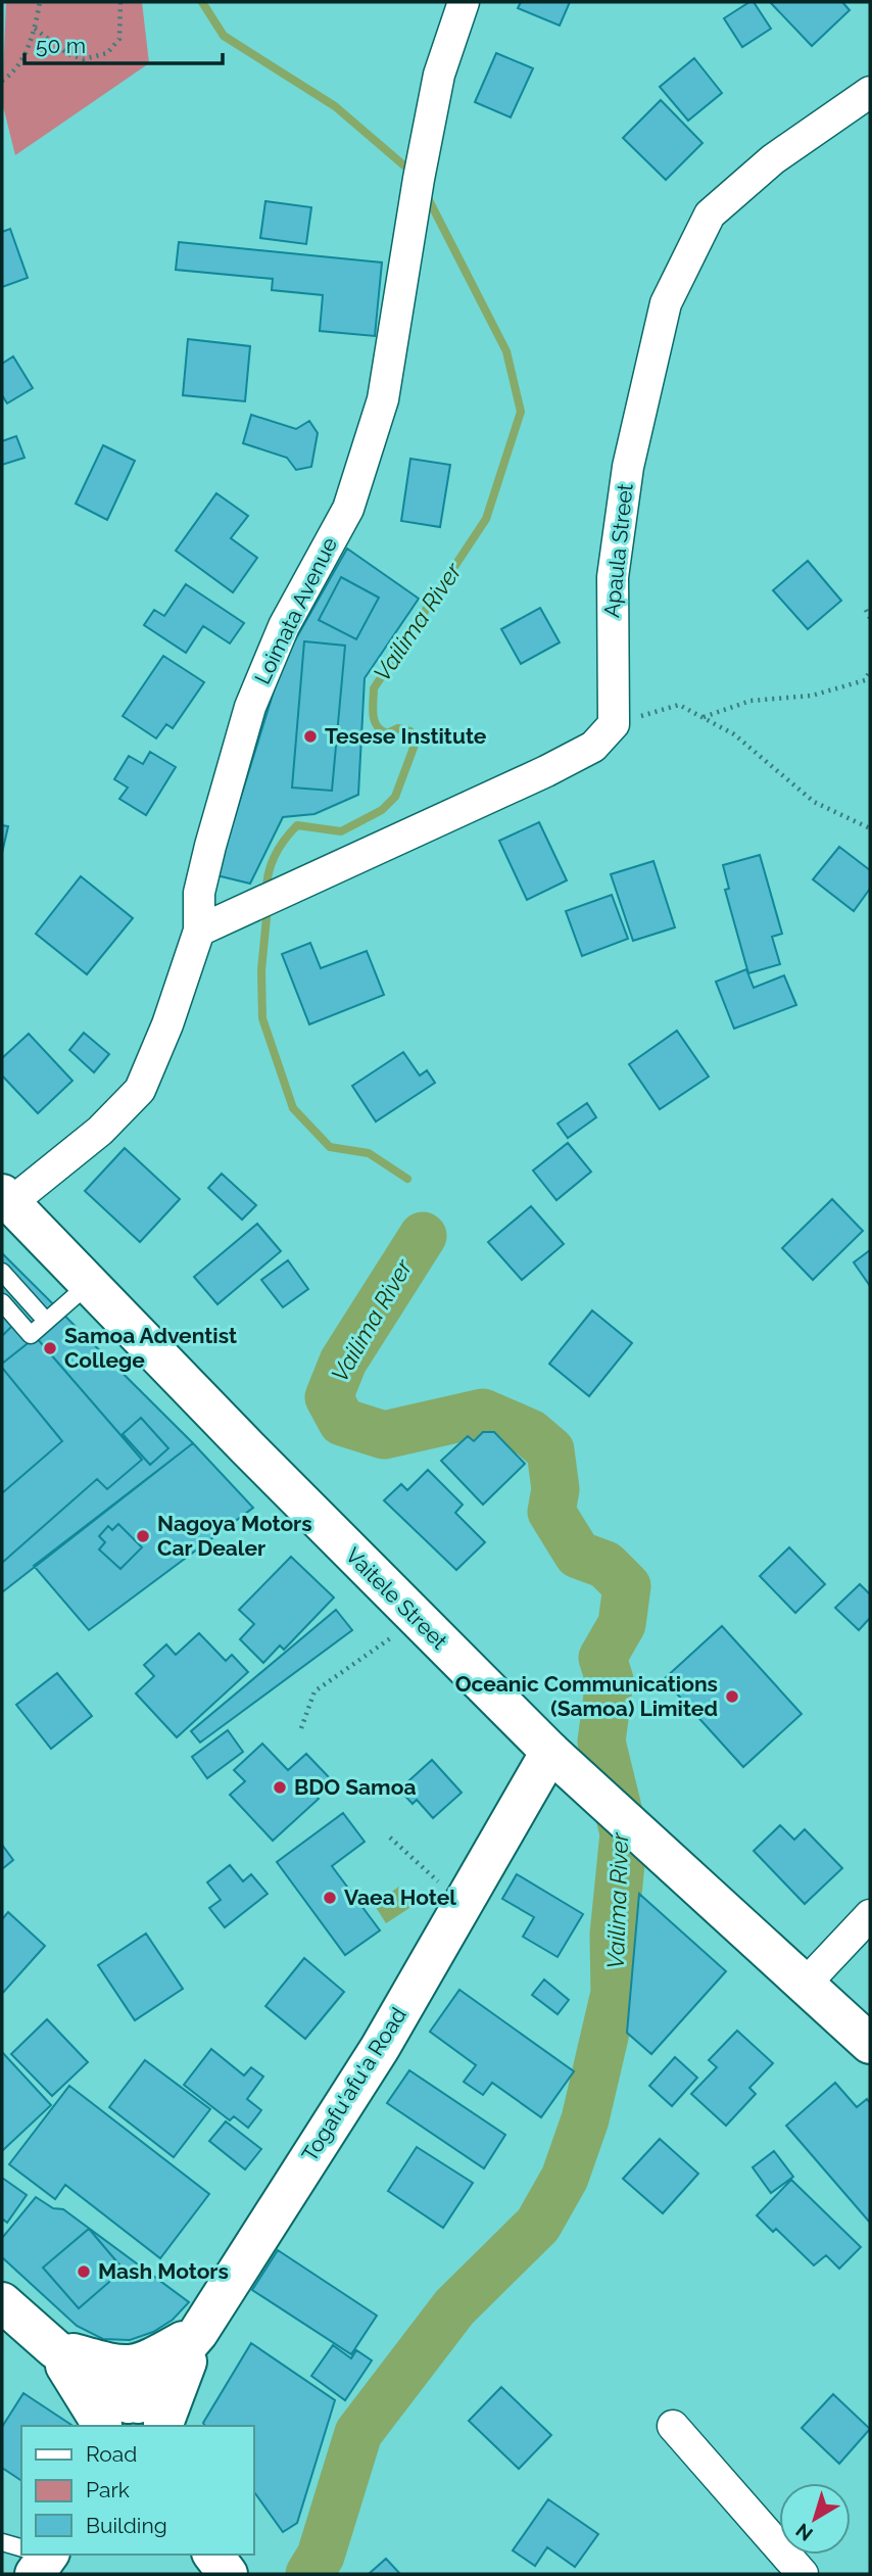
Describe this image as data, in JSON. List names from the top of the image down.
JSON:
{
  "streets": {
    "main road": ["Vaitele Street", "Togafu'afu'a Road"],
    "street": ["Apaula Street", "Loimata Avenue"]
  },
  "crossings": [
    ["Loimata Avenue", "Vaitele Street"],
    ["Vaitele Street", "Togafu'afu'a Road"]
  ],
  "water": ["Vailima River"],
  "places": [
    "Tesese Institute",
    "Samoa Adventist College",
    "Nagoya Motors Car Dealer",
    "Oceanic Communications (Samoa) Limited",
    "BDO Samoa",
    "Vaea Hotel",
    "Mash Motors"
  ],
  "legend": ["Road", "Park", "Building"],
  "scale_bar": "50 m",
  "north": "bottom left"
}
